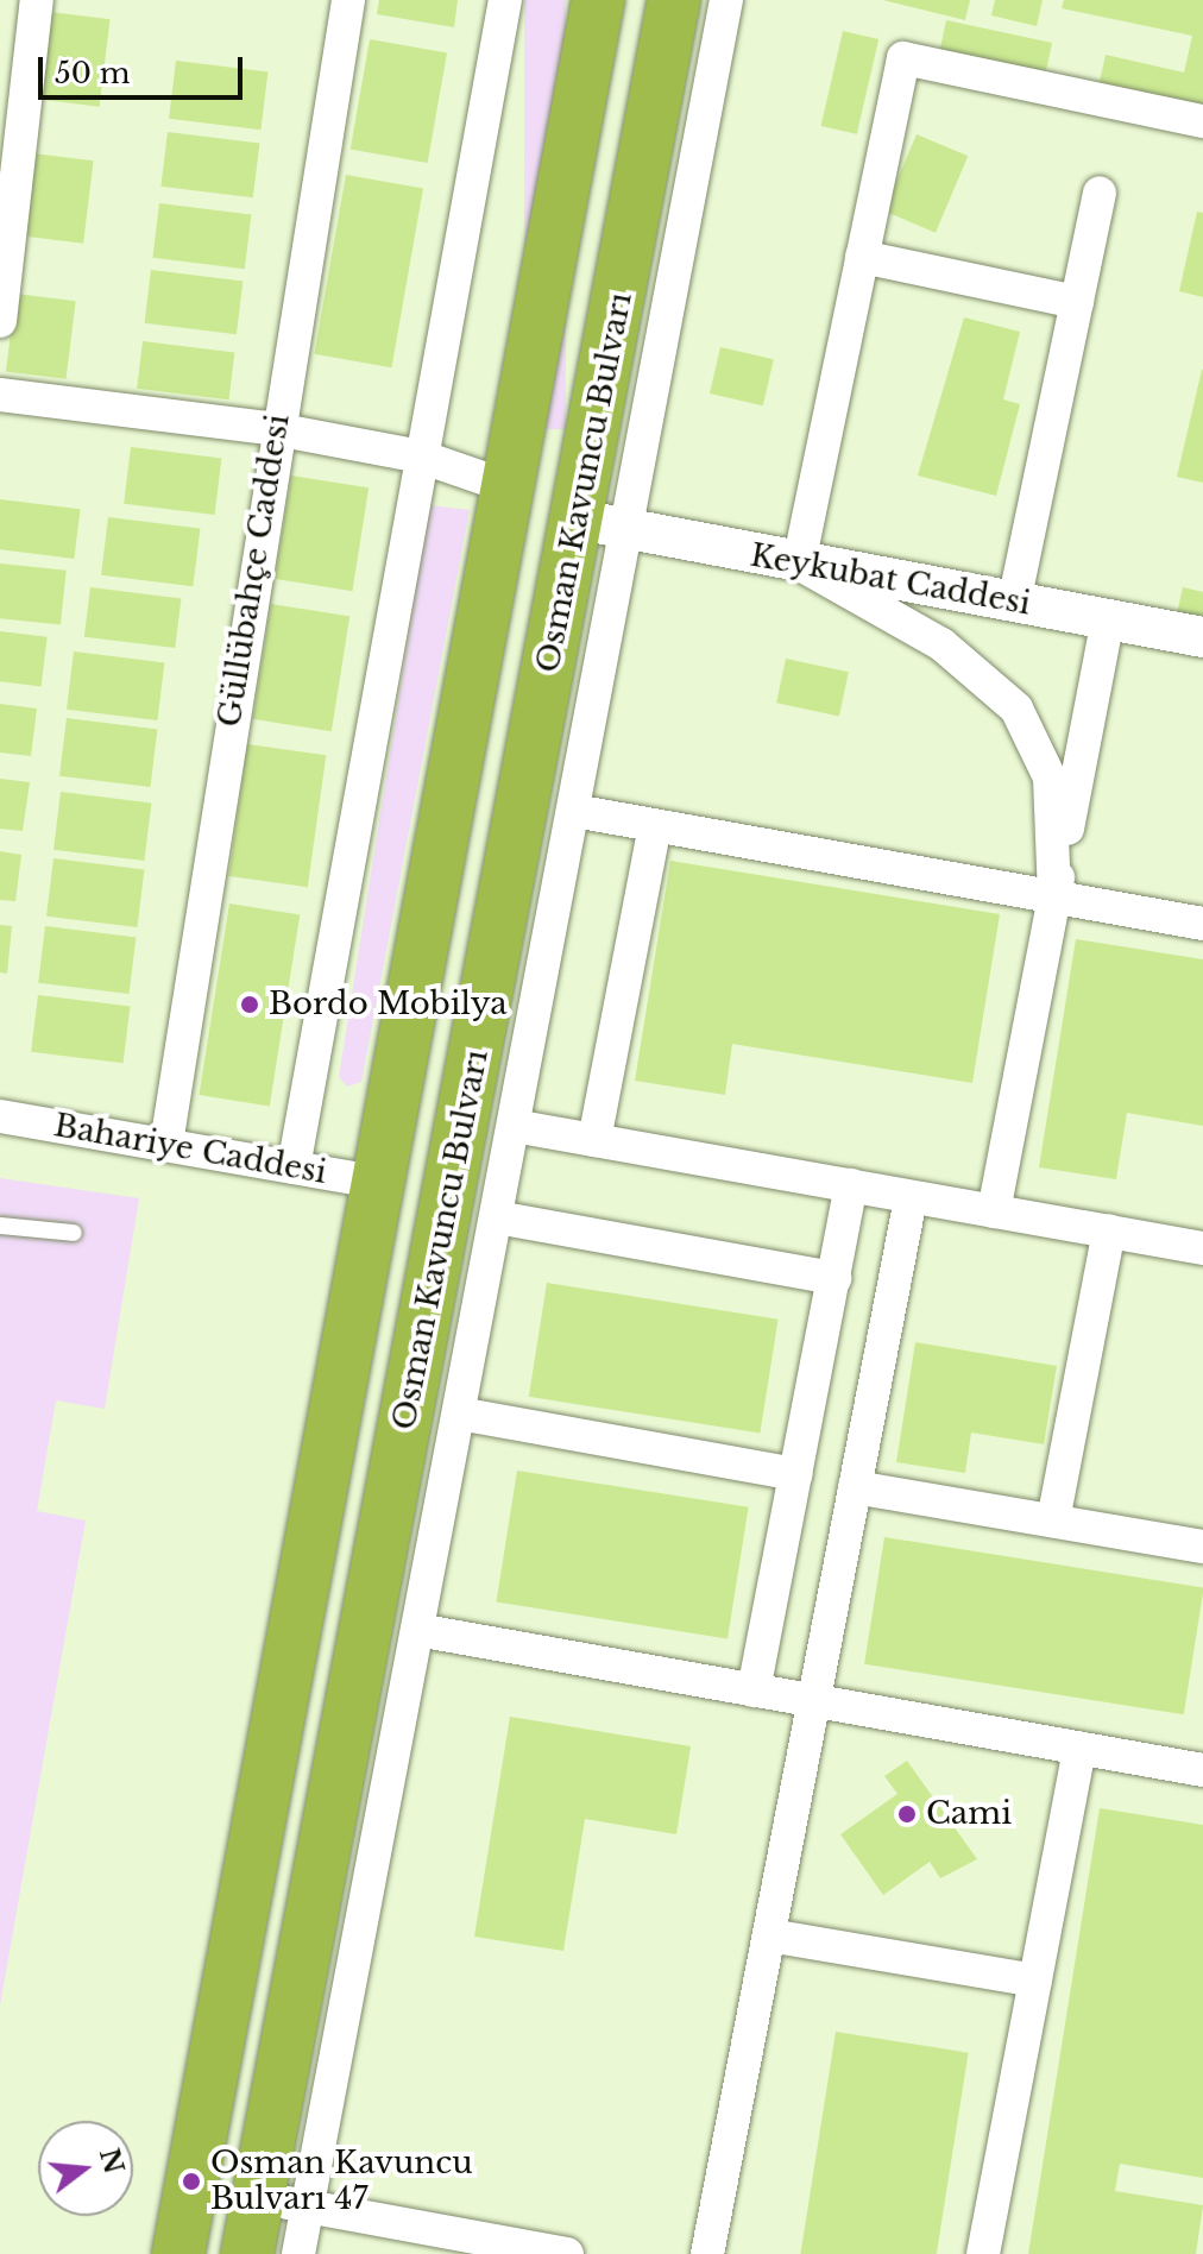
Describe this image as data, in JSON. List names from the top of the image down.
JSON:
{
  "streets": {
    "highway": ["Osman Kavuncu Bulvarı"],
    "street": ["Güllübahçe Caddesi", "Keykubat Caddesi", "Bahariye Caddesi"]
  },
  "crossings": [
    ["Osman Kavuncu Bulvarı", "Keykubat Caddesi"],
    ["Güllübahçe Caddesi", "Bahariye Caddesi"]
  ],
  "places": ["Bordo Mobilya", "Cami", "Osman Kavuncu Bulvarı 47"],
  "scale_bar": "50 m",
  "north": "right"
}
